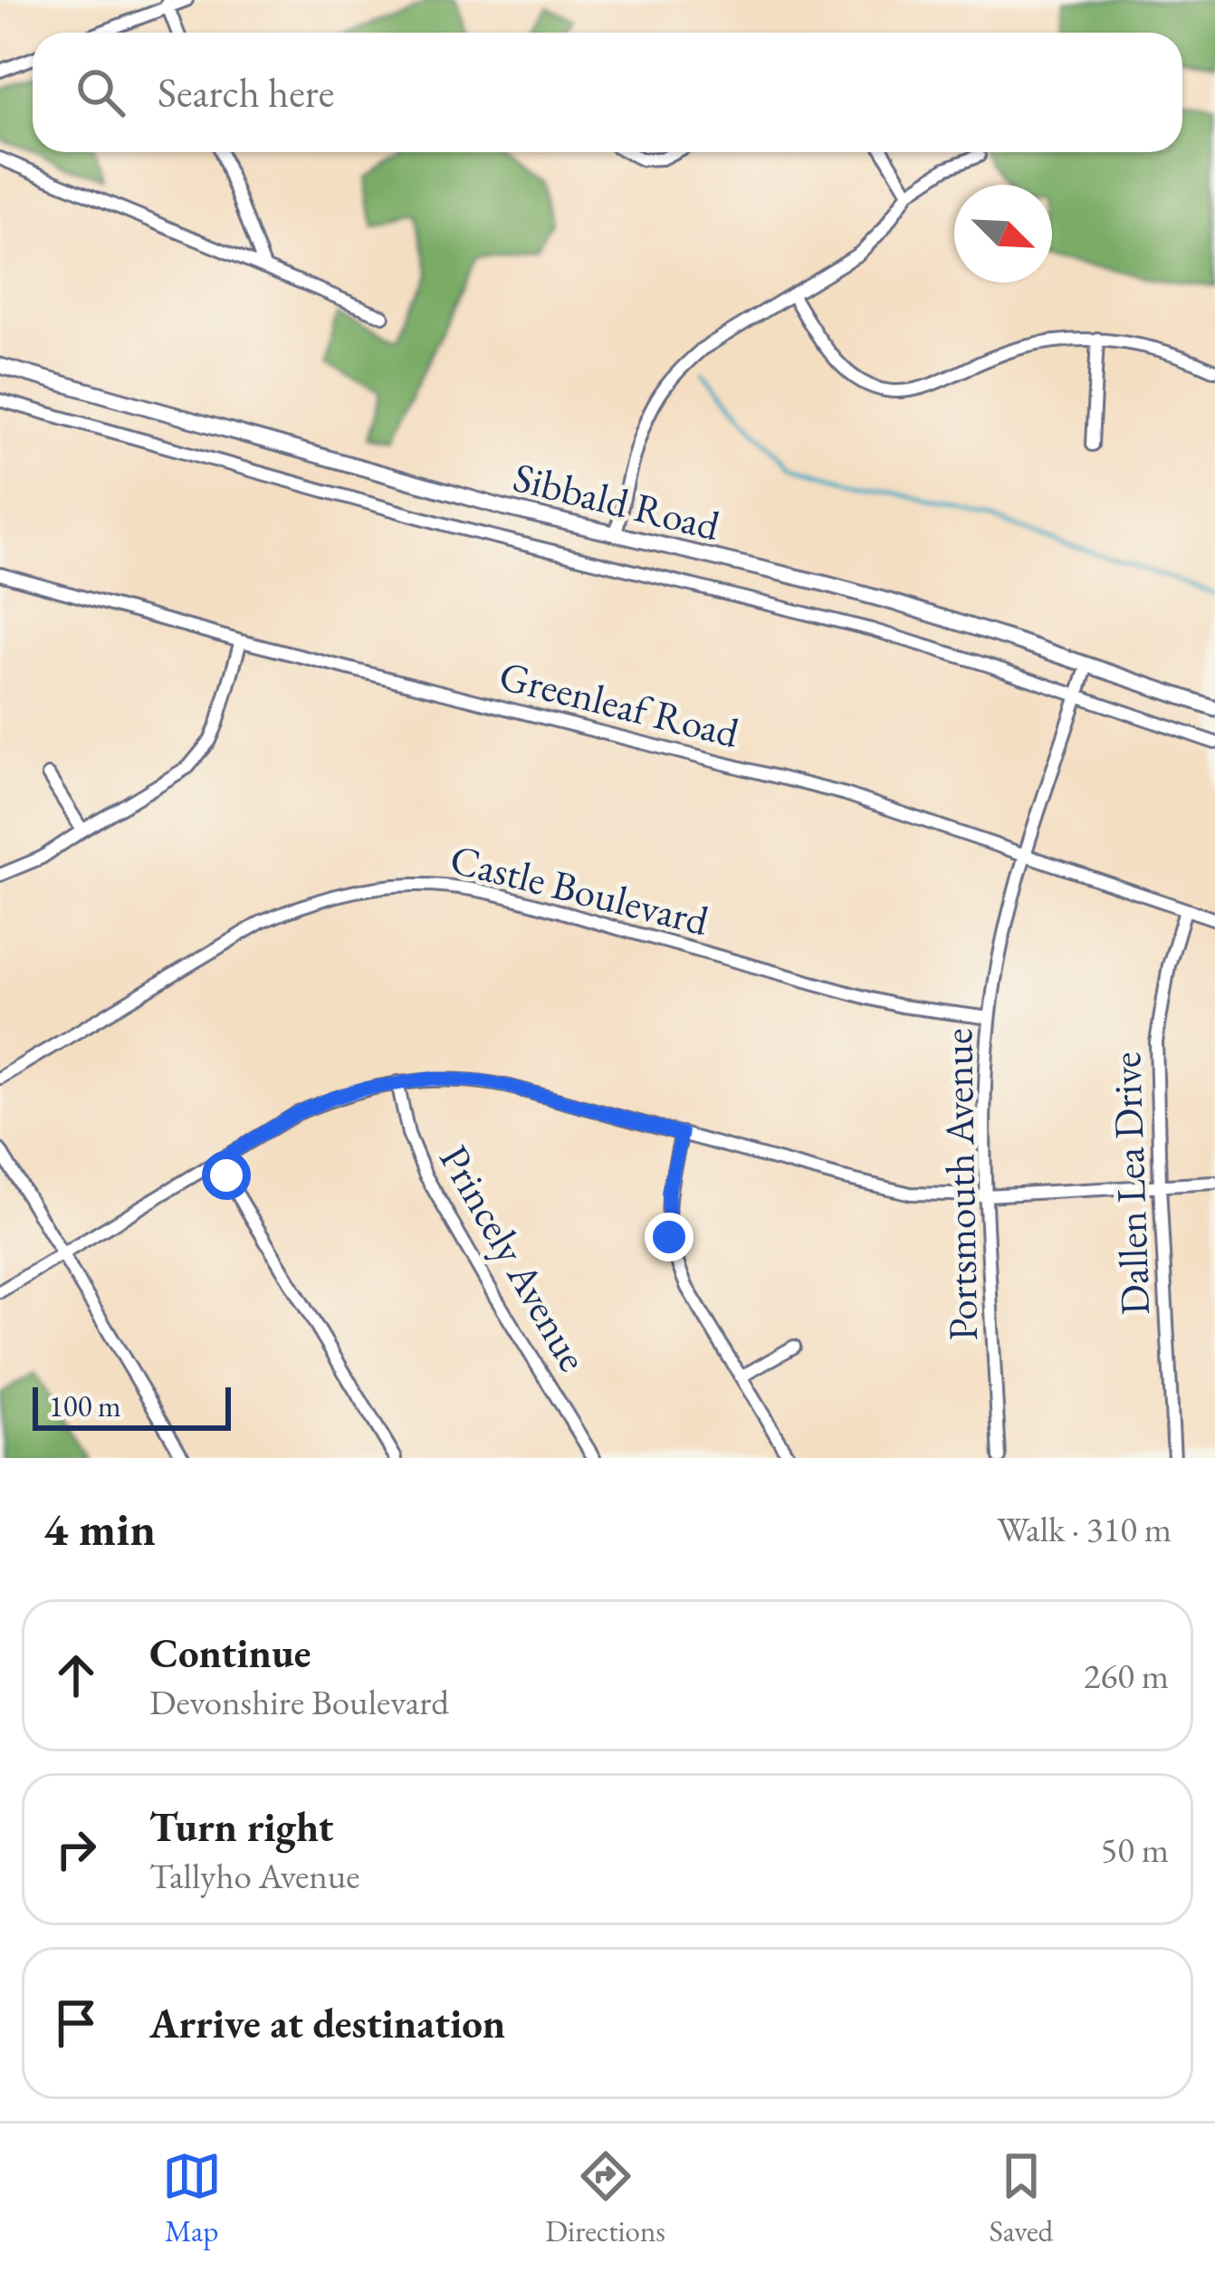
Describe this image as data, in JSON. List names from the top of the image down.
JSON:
{
  "streets": {
    "street": [
      "Sibbald Road",
      "Greenleaf Road",
      "Castle Boulevard",
      "Dallen Lea Drive",
      "Portsmouth Avenue",
      "Princely Avenue"
    ]
  },
  "crossings": [
    ["Sibbald Road", "Portsmouth Avenue"],
    ["Greenleaf Road", "Dallen Lea Drive"],
    ["Greenleaf Road", "Portsmouth Avenue"],
    ["Castle Boulevard", "Portsmouth Avenue"]
  ],
  "scale_bar": "100 m",
  "north": "bottom right",
  "page": {
    "search": "Search here",
    "scale": "100 m",
    "heading": ["4 min", "Walk · 310 m"],
    "list": [
      ["Continue", "Devonshire Boulevard", "260 m"],
      ["Turn right", "Tallyho Avenue", "50 m"],
      "Arrive at destination"
    ],
    "nav": ["Map", "Directions", "Saved"]
  }
}
